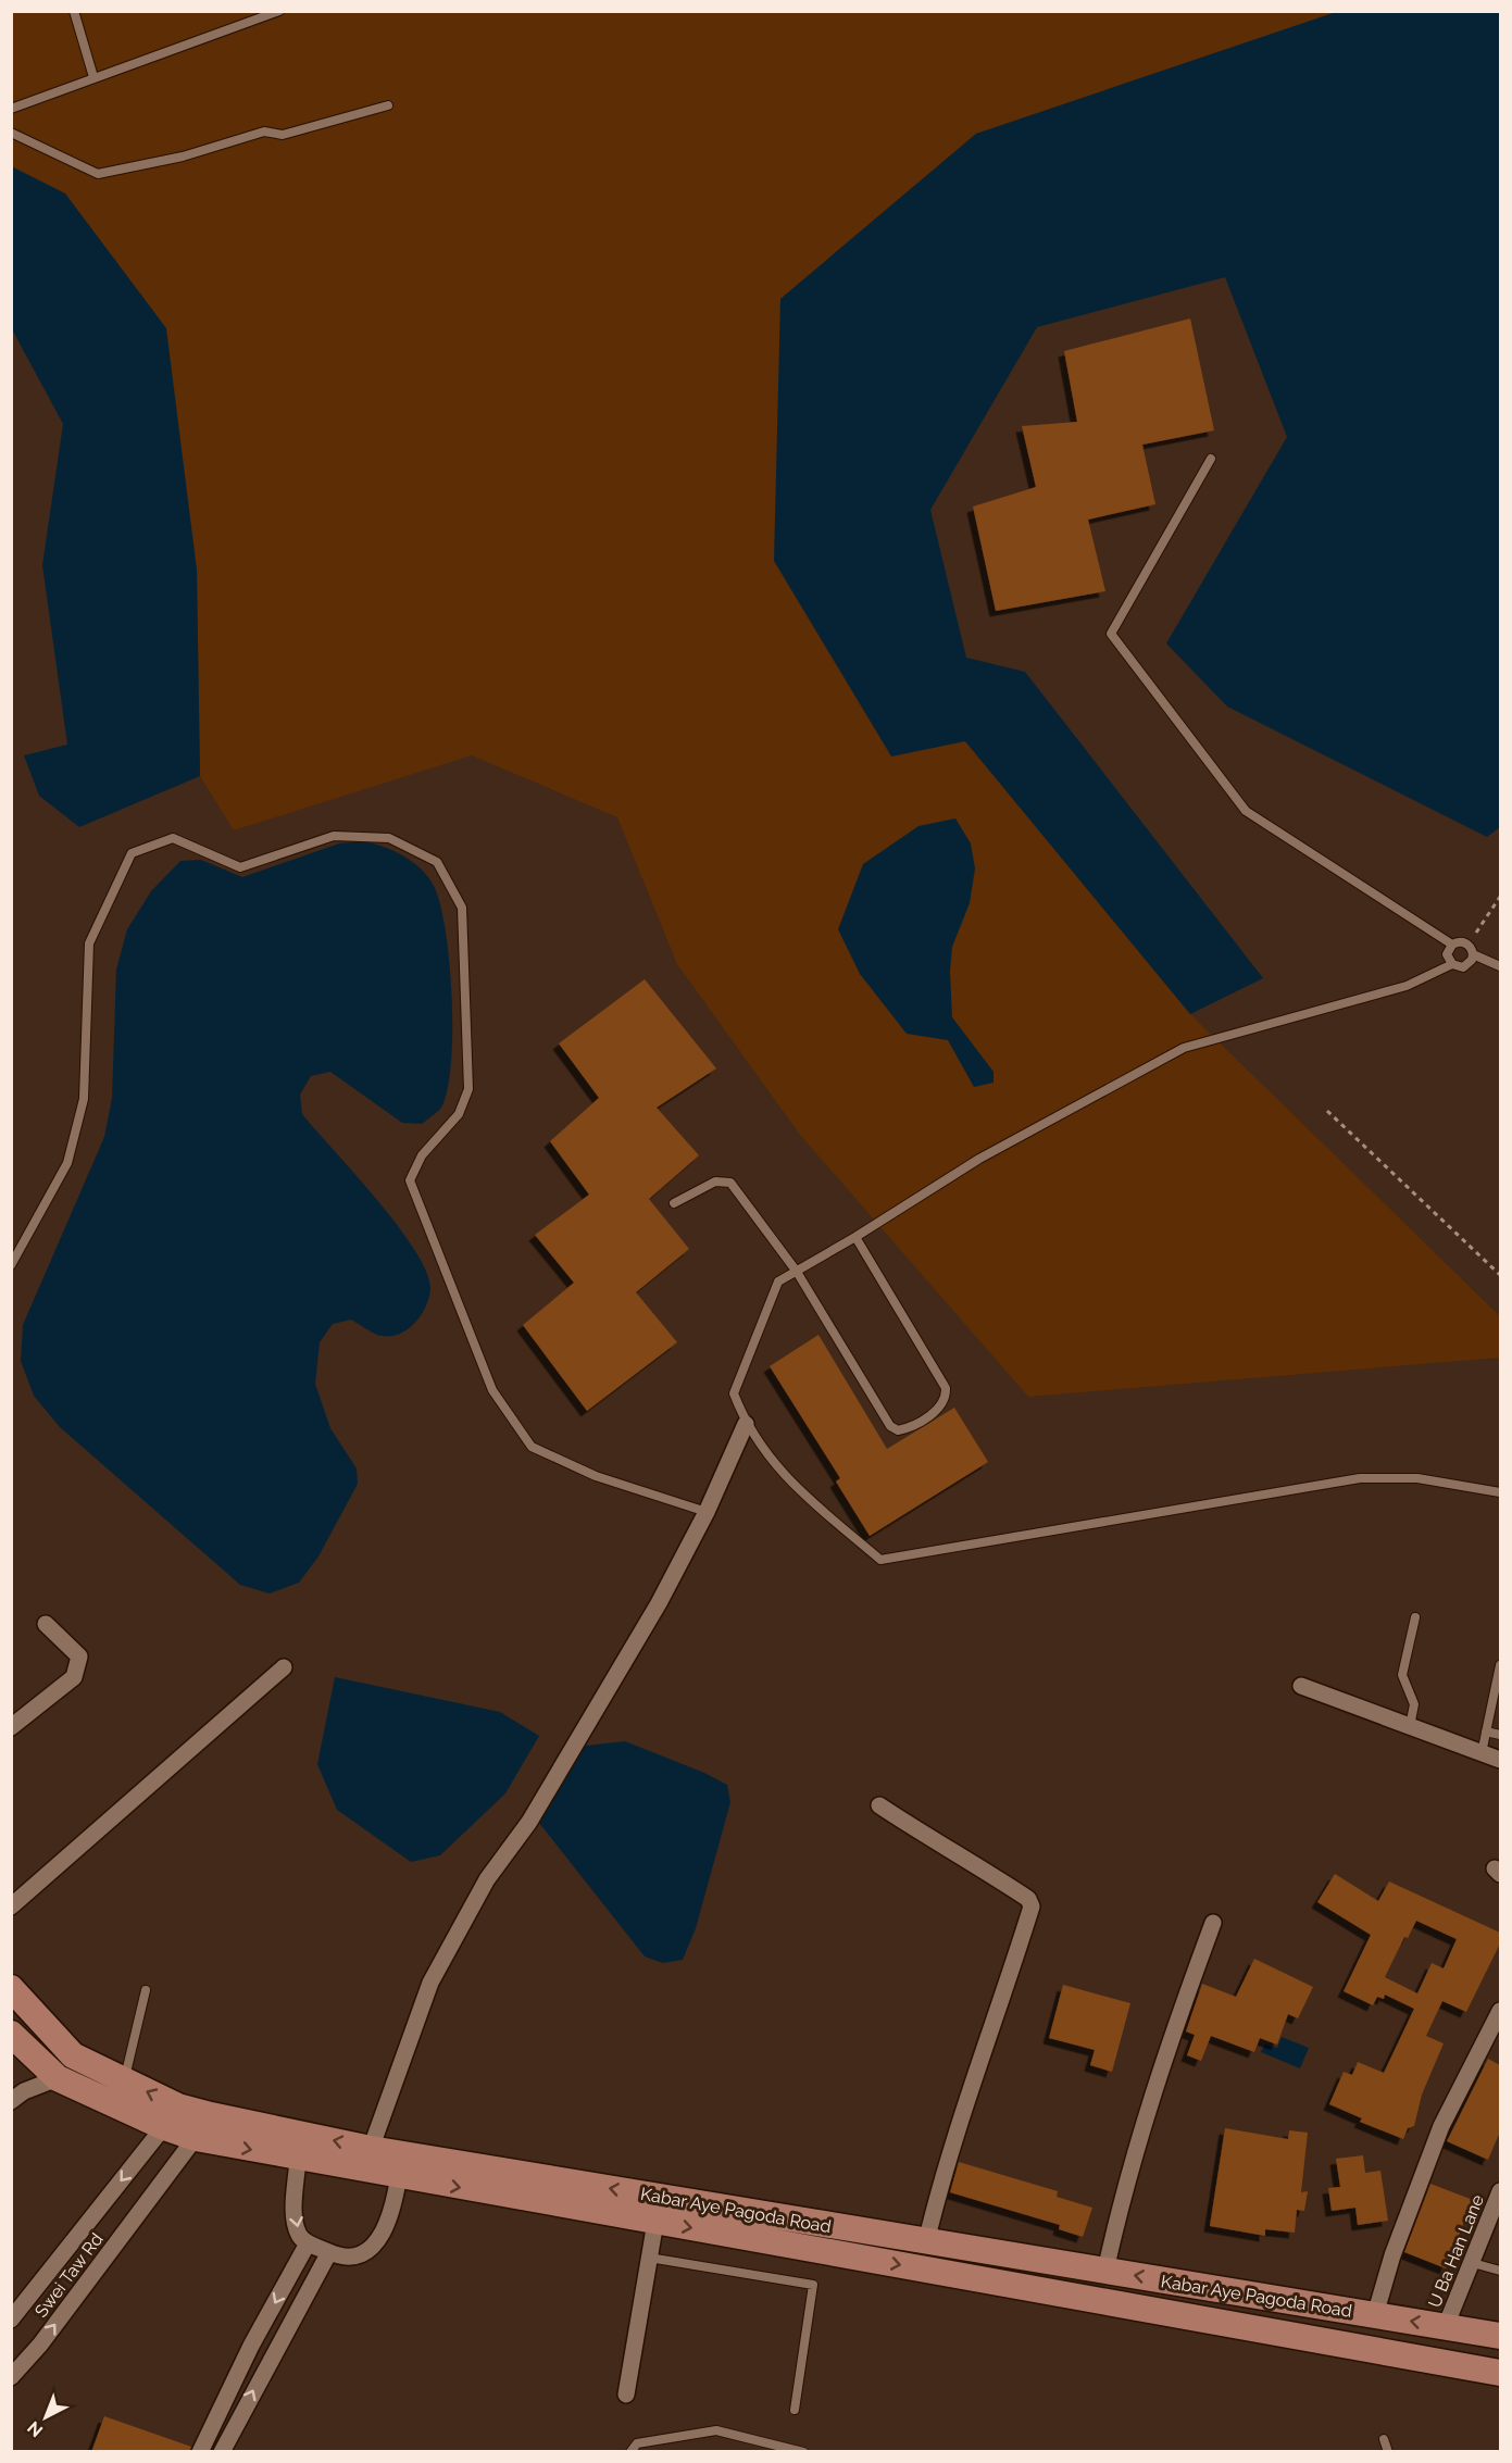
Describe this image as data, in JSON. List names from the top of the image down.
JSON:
{
  "streets": {
    "main road": ["Kabar Aye Pagoda Road"],
    "street": ["U Ba Han Lane", "Swei Taw Rd"]
  },
  "crossings": [
    ["Kabar Aye Pagoda Road", "U Ba Han Lane"],
    ["Kabar Aye Pagoda Road", "Swei Taw Rd"]
  ],
  "north": "bottom left"
}
